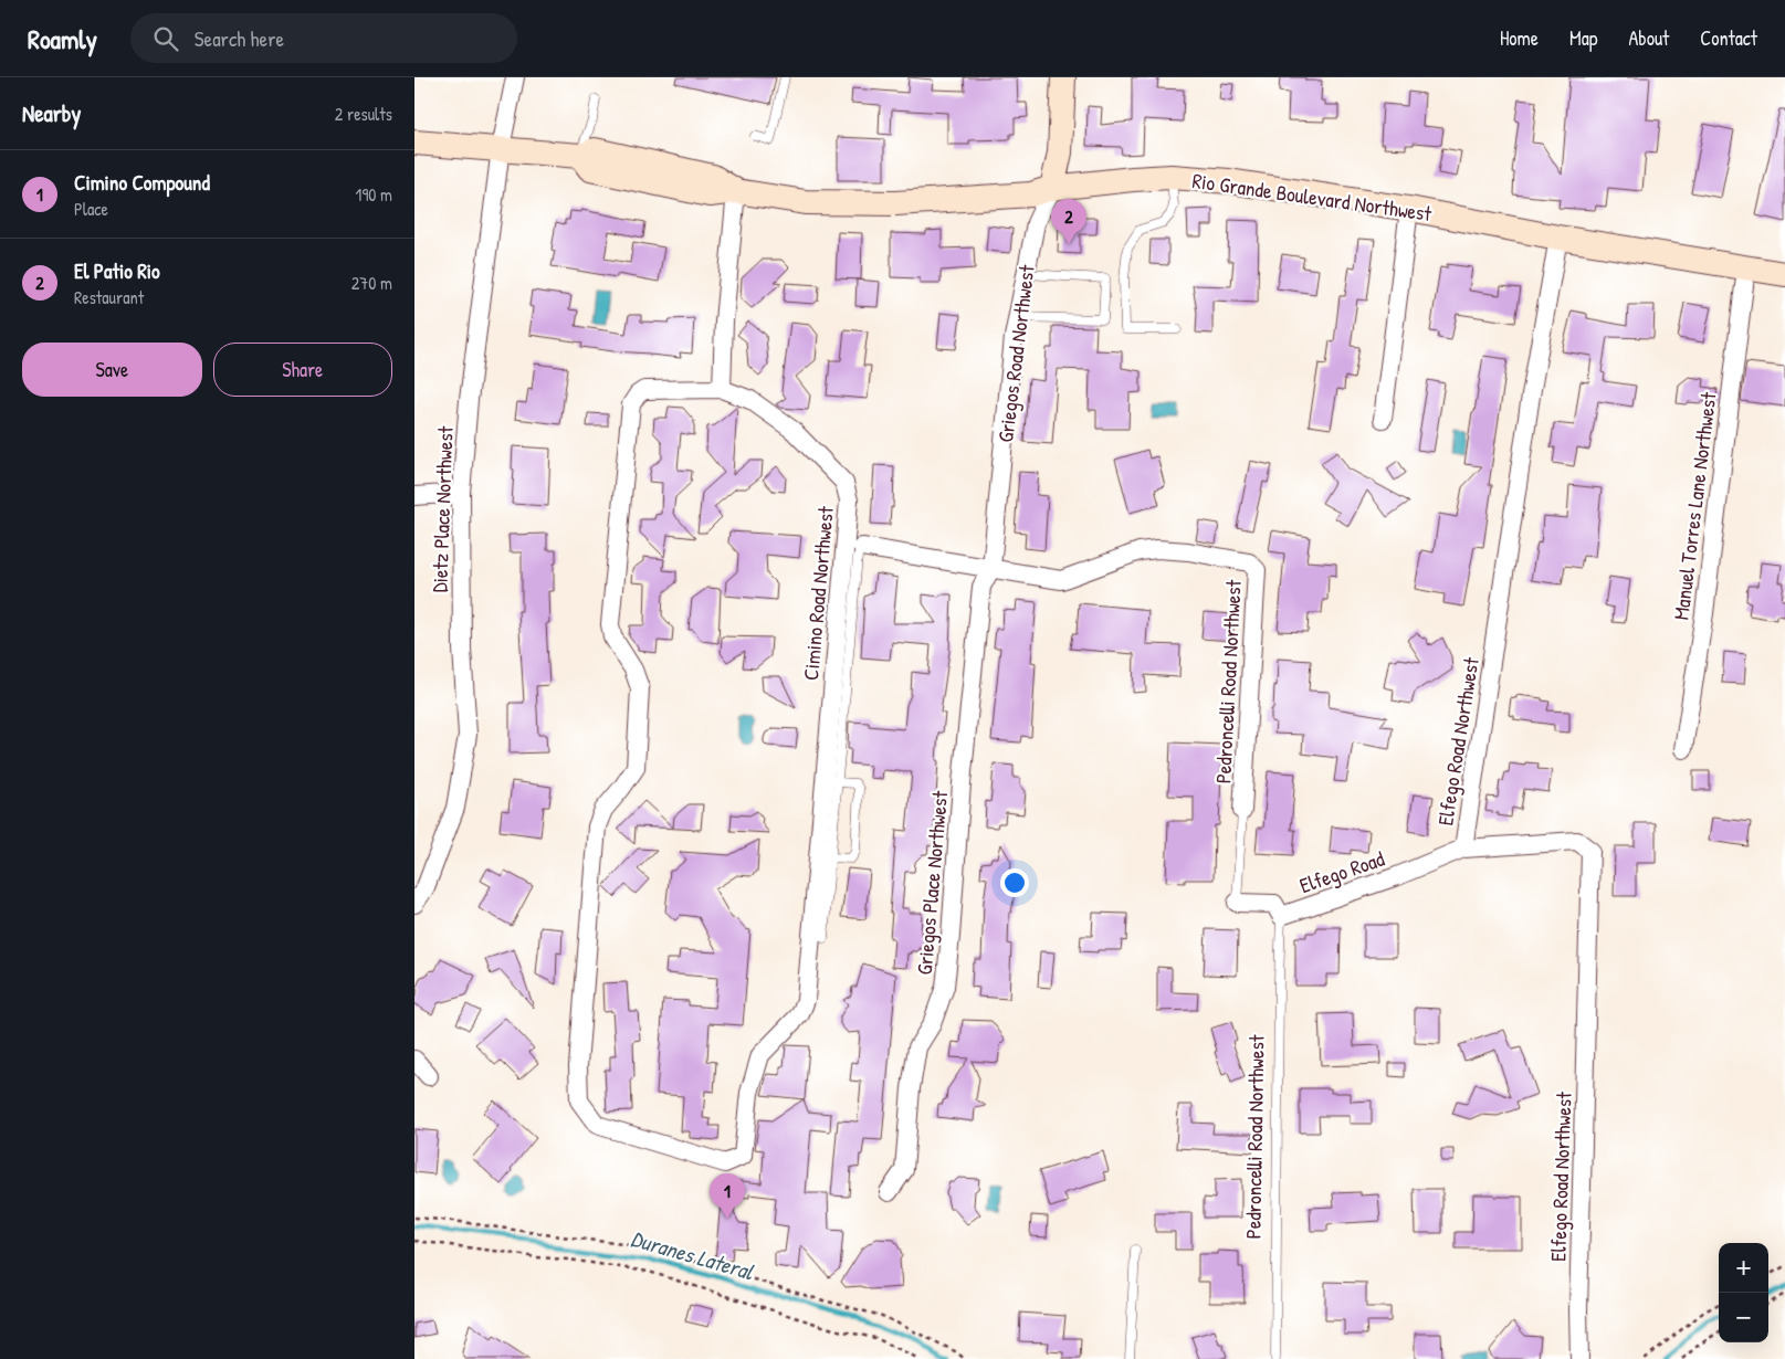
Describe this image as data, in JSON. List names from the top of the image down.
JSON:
{
  "streets": {
    "main road": ["Rio Grande Boulevard Northwest", "Griegos Road Northwest"],
    "street": [
      "Manuel Torres Lane Northwest",
      "Dietz Place Northwest",
      "Cimino Road Northwest",
      "Pedroncelli Road Northwest",
      "Elfego Road Northwest",
      "Elfego Road",
      "Griegos Place Northwest"
    ]
  },
  "crossings": [
    ["Rio Grande Boulevard Northwest", "Griegos Road Northwest"],
    ["Rio Grande Boulevard Northwest", "Manuel Torres Lane Northwest"],
    ["Rio Grande Boulevard Northwest", "Dietz Place Northwest"],
    ["Rio Grande Boulevard Northwest", "Elfego Road Northwest"],
    ["Griegos Road Northwest", "Pedroncelli Road Northwest"],
    ["Griegos Road Northwest", "Griegos Place Northwest"],
    ["Pedroncelli Road Northwest", "Elfego Road"],
    ["Pedroncelli Road Northwest", "Griegos Place Northwest"],
    ["Elfego Road Northwest", "Elfego Road"]
  ],
  "water": ["Duranes Lateral"],
  "page": {
    "header": "Roamly",
    "search": "Search here",
    "nav": [
      "Home",
      "Map",
      "About",
      "Contact"
    ],
    "heading": ["Nearby", "2 results"],
    "list": [
      {
        "mark": "1",
        "name": "Cimino Compound",
        "note": "Place",
        "value": "190 m"
      },
      {
        "mark": "2",
        "name": "El Patio Rio",
        "note": "Restaurant",
        "value": "270 m"
      }
    ],
    "pins": ["2", "1"],
    "buttons": ["Save", "Share"],
    "map_buttons": ["+", "−"]
  }
}
